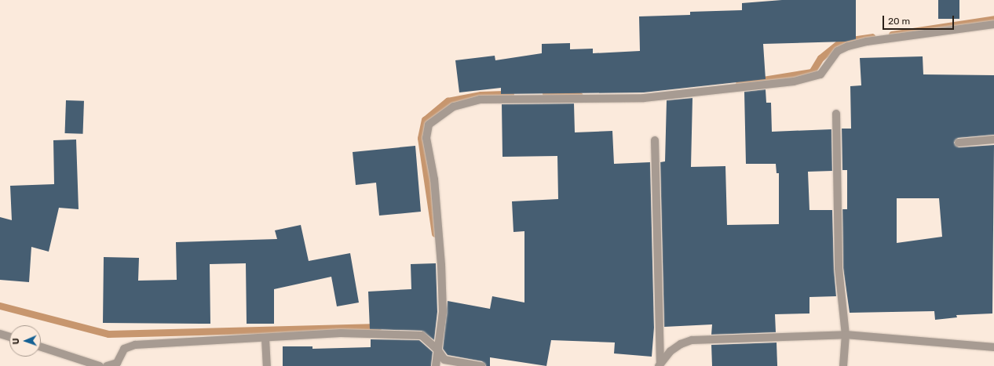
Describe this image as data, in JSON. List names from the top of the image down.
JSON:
{
  "scale_bar": "20 m",
  "north": "left"
}
